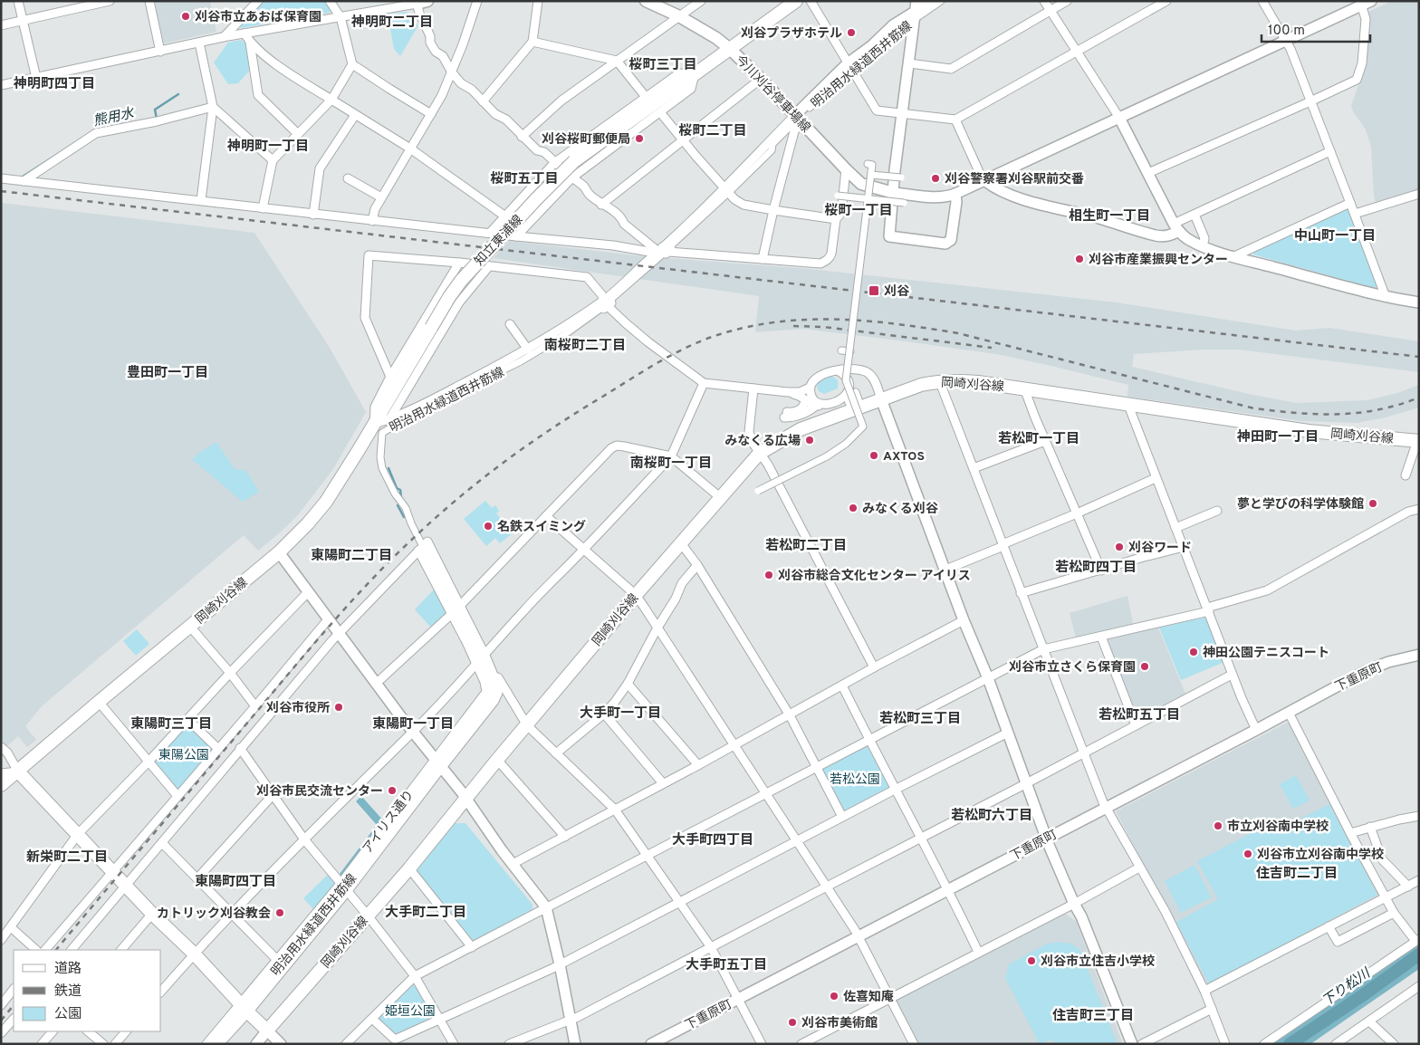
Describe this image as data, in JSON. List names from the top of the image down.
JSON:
{
  "streets": {
    "main road": ["今川刈谷停車場線", "知立東浦線", "岡崎刈谷線"],
    "street": ["明治用水緑道西井筋線", "下重原町", "アイリス通り"]
  },
  "crossings": [
    ["今川刈谷停車場線", "知立東浦線"],
    ["知立東浦線", "岡崎刈谷線"]
  ],
  "districts": [
    "神明町二丁目",
    "桜町三丁目",
    "神明町四丁目",
    "桜町二丁目",
    "神明町一丁目",
    "桜町五丁目",
    "桜町一丁目",
    "相生町一丁目",
    "中山町一丁目",
    "南桜町二丁目",
    "豊田町一丁目",
    "神田町一丁目",
    "若松町一丁目",
    "南桜町一丁目",
    "若松町二丁目",
    "東陽町二丁目",
    "若松町四丁目",
    "大手町一丁目",
    "若松町五丁目",
    "若松町三丁目",
    "東陽町三丁目",
    "東陽町一丁目",
    "若松町六丁目",
    "大手町四丁目",
    "新栄町二丁目",
    "住吉町二丁目",
    "東陽町四丁目",
    "大手町二丁目",
    "大手町五丁目",
    "住吉町三丁目"
  ],
  "water": ["熊用水", "下り松川"],
  "parks": ["東陽公園", "若松公園", "姫垣公園"],
  "places": {
    "other": [
      "刈谷市立あおば保育園",
      "刈谷プラザホテル",
      "刈谷桜町郵便局",
      "刈谷警察署刈谷駅前交番",
      "刈谷市産業振興センター",
      "みなくる広場",
      "AXTOS",
      "夢と学びの科学体験館",
      "みなくる刈谷",
      "名鉄スイミング",
      "刈谷ワード",
      "刈谷市総合文化センター アイリス",
      "神田公園テニスコート",
      "刈谷市立さくら保育園",
      "刈谷市役所",
      "刈谷市民交流センター",
      "市立刈谷南中学校",
      "刈谷市立刈谷南中学校",
      "カトリック刈谷教会",
      "刈谷市立住吉小学校",
      "佐喜知庵",
      "刈谷市美術館"
    ],
    "transit": ["刈谷"]
  },
  "legend": ["道路", "鉄道", "公園"],
  "scale_bar": "100 m"
}
